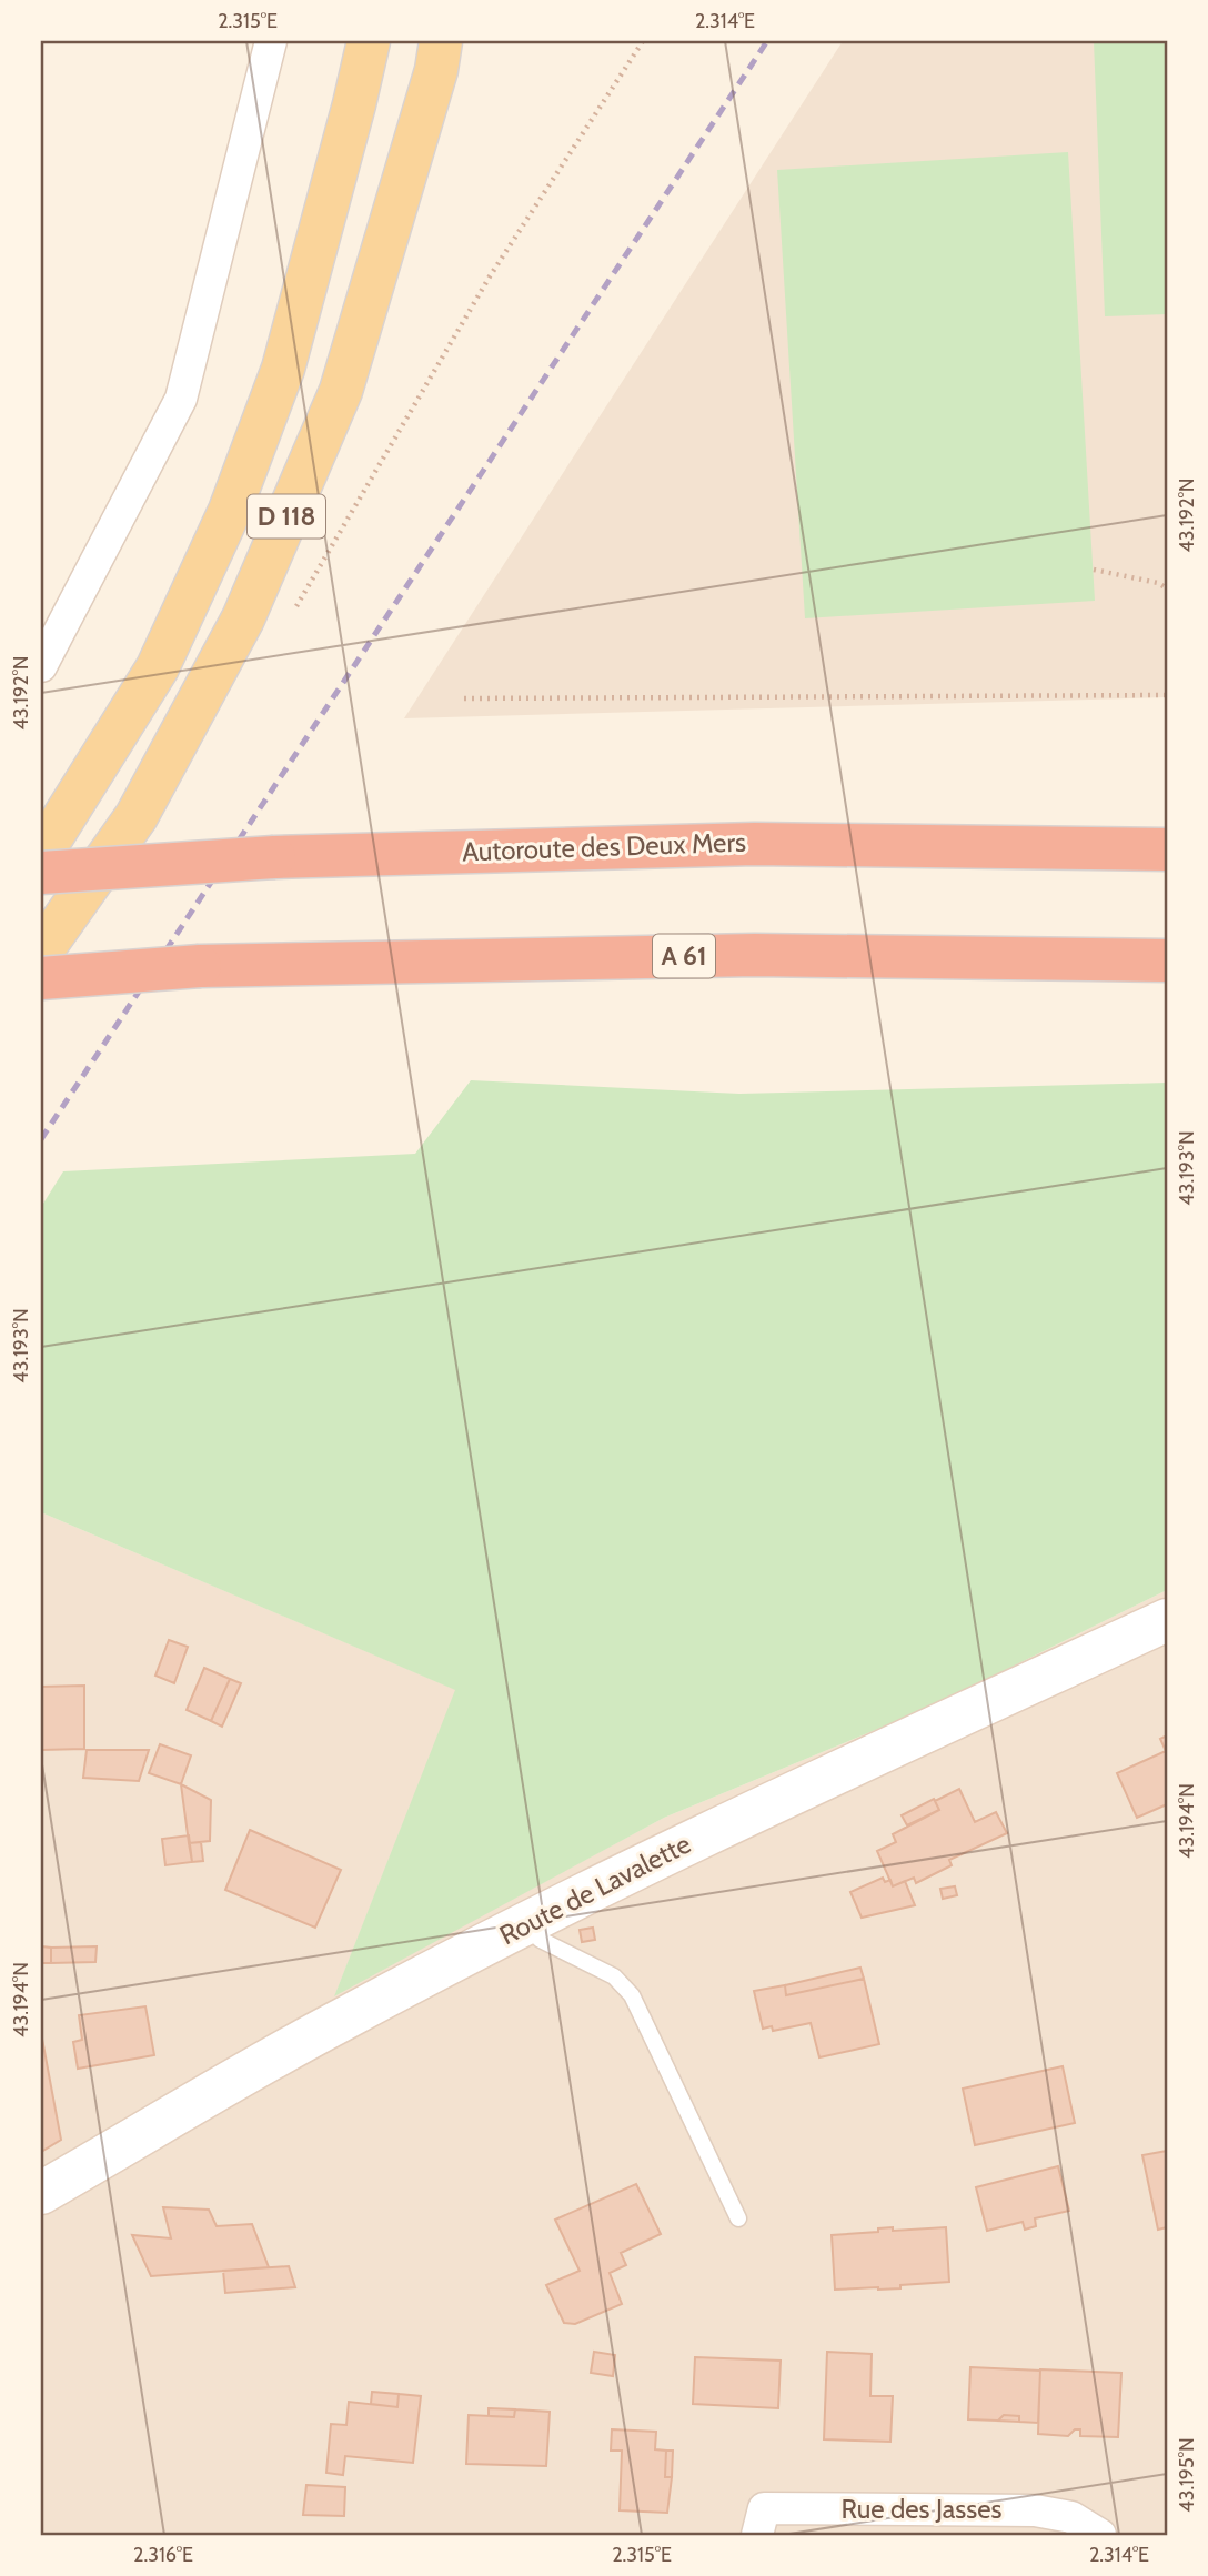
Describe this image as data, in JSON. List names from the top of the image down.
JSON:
{
  "streets": {
    "highway": ["Autoroute des Deux Mers", "A 61"],
    "main road": ["D 118", "Route de Lavalette"],
    "street": ["Rue des Jasses"]
  },
  "coordinates": [
    "2.315°E",
    "2.314°E",
    "43.192°N",
    "43.193°N",
    "43.194°N",
    "43.195°N",
    "2.316°E"
  ]
}
